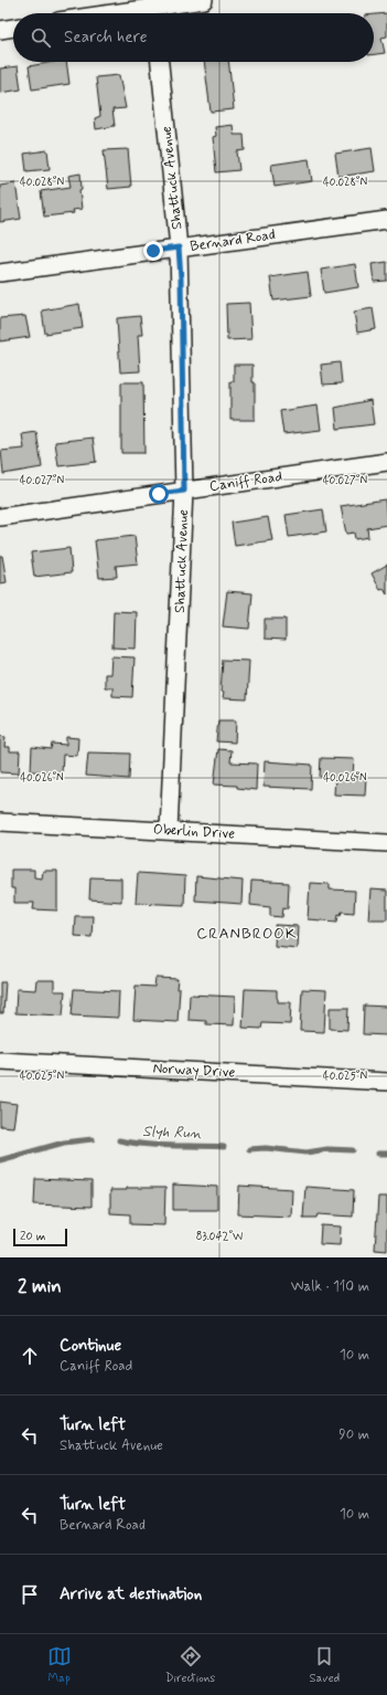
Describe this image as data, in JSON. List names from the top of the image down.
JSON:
{
  "streets": {
    "street": [
      "Shattuck Avenue",
      "Bernard Road",
      "Caniff Road",
      "Oberlin Drive",
      "Norway Drive"
    ]
  },
  "crossings": [
    ["Shattuck Avenue", "Bernard Road"],
    ["Shattuck Avenue", "Caniff Road"],
    ["Shattuck Avenue", "Oberlin Drive"]
  ],
  "districts": ["CRANBROOK"],
  "water": ["Slyh Run"],
  "scale_bar": "20 m",
  "page": {
    "search": "Search here",
    "scale": "20 m",
    "heading": ["2 min", "Walk · 110 m"],
    "list": [
      ["Continue", "Caniff Road", "10 m"],
      ["Turn left", "Shattuck Avenue", "90 m"],
      ["Turn left", "Bernard Road", "10 m"],
      "Arrive at destination"
    ],
    "nav": ["Map", "Directions", "Saved"]
  },
  "coordinates": [
    "40.028°N",
    "40.027°N",
    "40.026°N",
    "40.025°N",
    "83.042°W"
  ]
}
